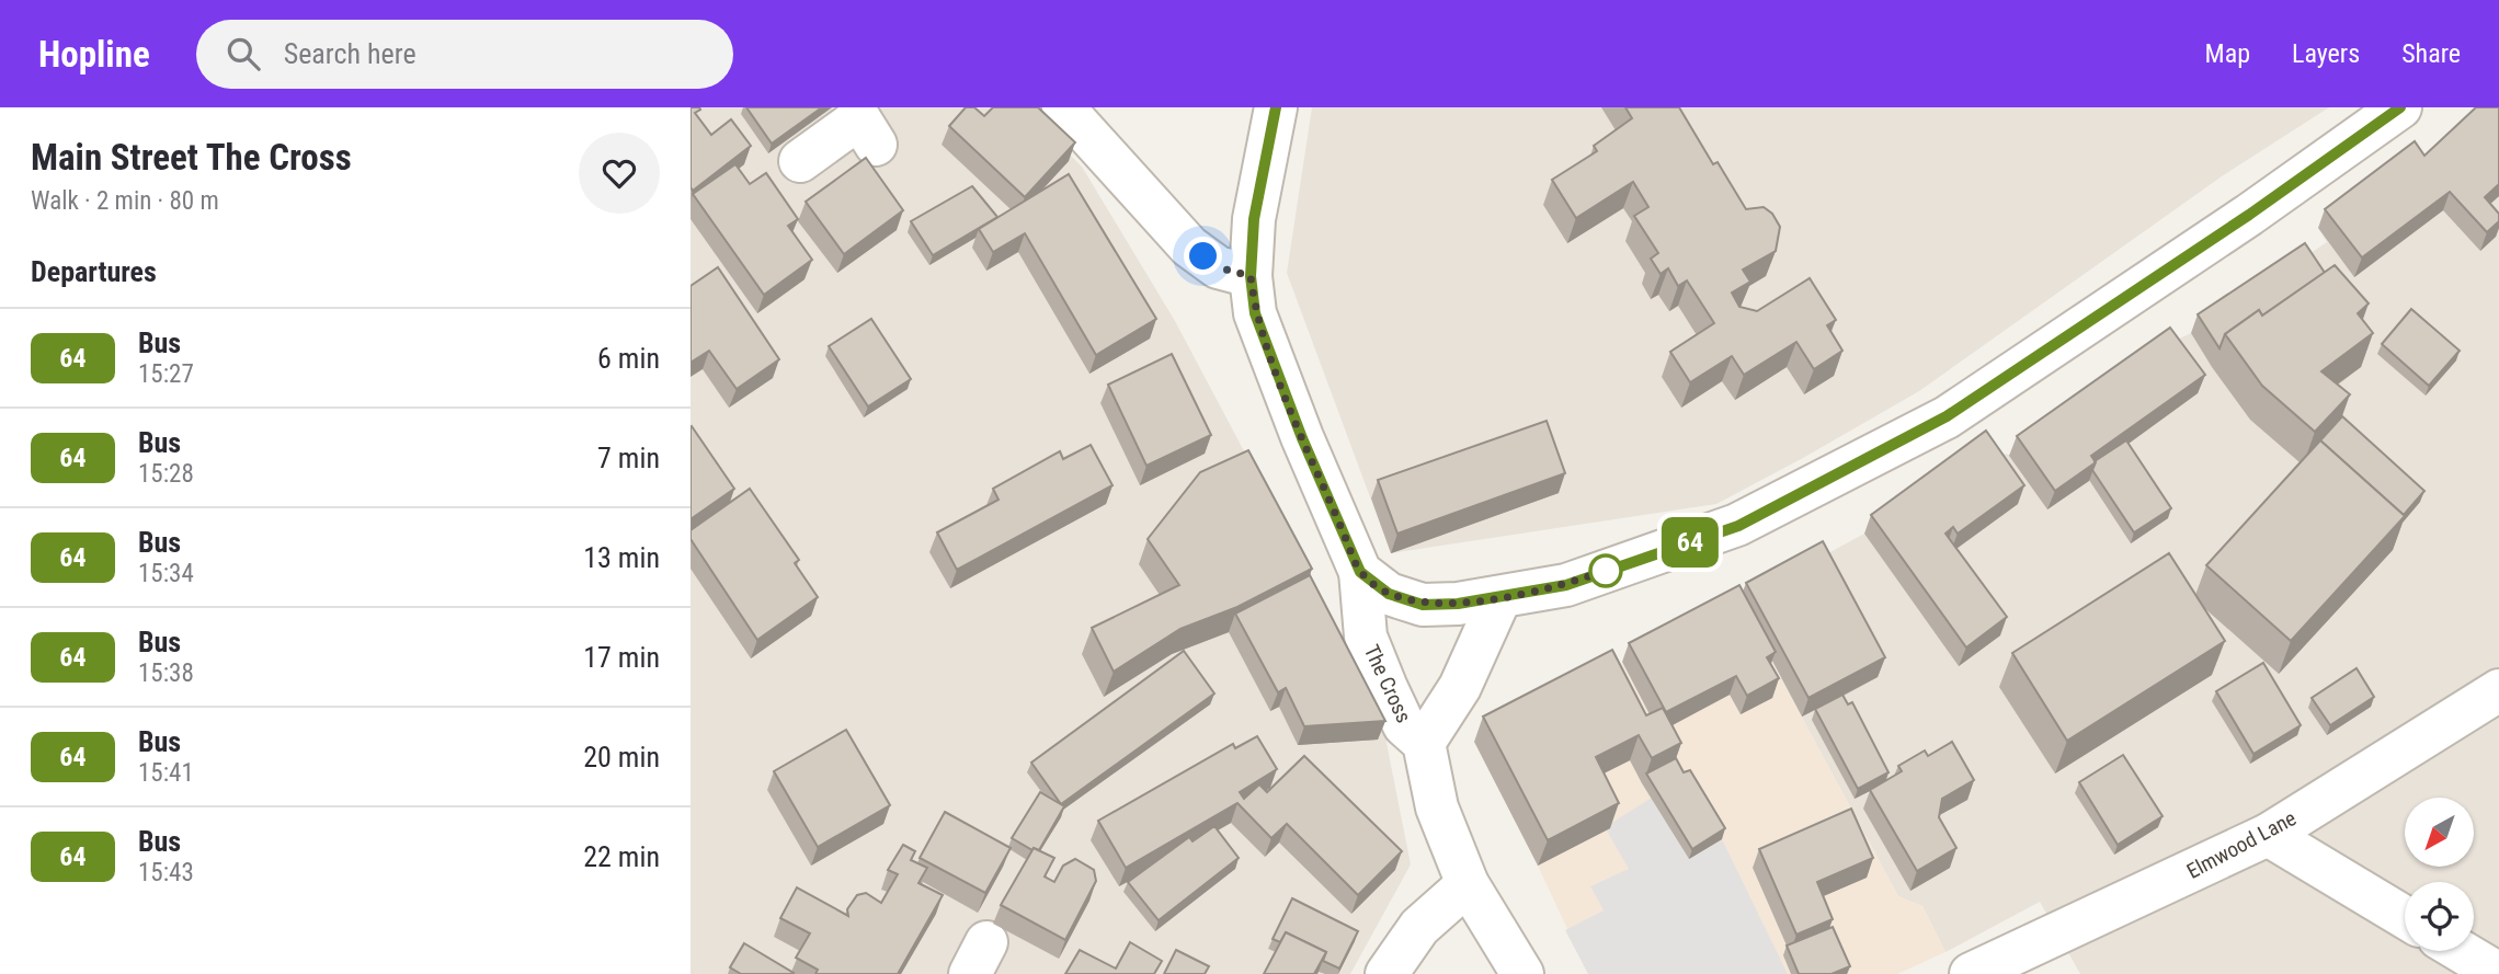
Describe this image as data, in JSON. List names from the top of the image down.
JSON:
{
  "streets": {
    "street": ["The Cross", "Elmwood Lane"]
  },
  "lines": ["bus line 64"],
  "north": "bottom left",
  "page": {
    "header": "Hopline",
    "search": "Search here",
    "nav": ["Map", "Layers", "Share"],
    "heading": [
      ["Main Street The Cross", "Walk · 2 min · 80 m"],
      "Departures"
    ],
    "on_map": "64",
    "list": [
      {
        "mark": "64",
        "name": "Bus",
        "note": "15:27",
        "value": "6 min"
      },
      {
        "mark": "64",
        "name": "Bus",
        "note": "15:28",
        "value": "7 min"
      },
      {
        "mark": "64",
        "name": "Bus",
        "note": "15:34",
        "value": "13 min"
      },
      {
        "mark": "64",
        "name": "Bus",
        "note": "15:38",
        "value": "17 min"
      },
      {
        "mark": "64",
        "name": "Bus",
        "note": "15:41",
        "value": "20 min"
      },
      {
        "mark": "64",
        "name": "Bus",
        "note": "15:43",
        "value": "22 min"
      }
    ]
  }
}
